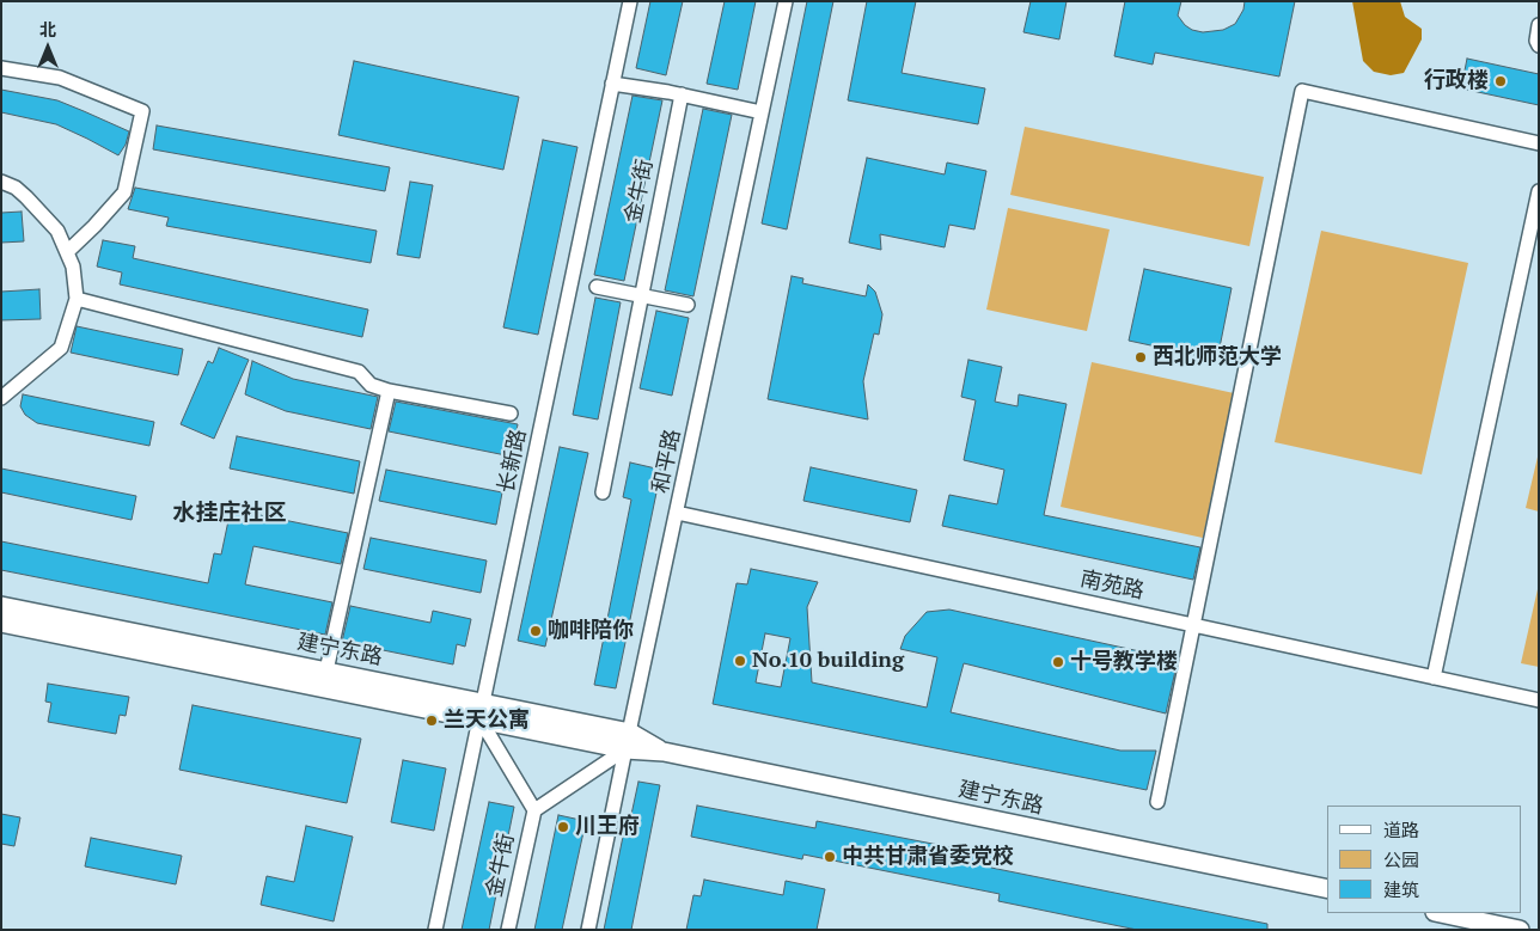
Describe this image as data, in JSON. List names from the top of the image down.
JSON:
{
  "streets": {
    "main road": ["建宁东路"],
    "street": [
      "金牛街",
      "长新路",
      "和平路",
      "南苑路"
    ]
  },
  "crossings": [
    ["金牛街", "长新路"],
    ["金牛街", "和平路"],
    ["金牛街", "建宁东路"],
    ["长新路", "建宁东路"],
    ["和平路", "南苑路"],
    ["和平路", "建宁东路"]
  ],
  "districts": ["水挂庄社区"],
  "places": [
    "行政楼",
    "西北师范大学",
    "咖啡陪你",
    "No.10 building",
    "十号教学楼",
    "兰天公寓",
    "川王府",
    "中共甘肃省委党校"
  ],
  "legend": ["道路", "公园", "建筑"],
  "north": "top"
}
